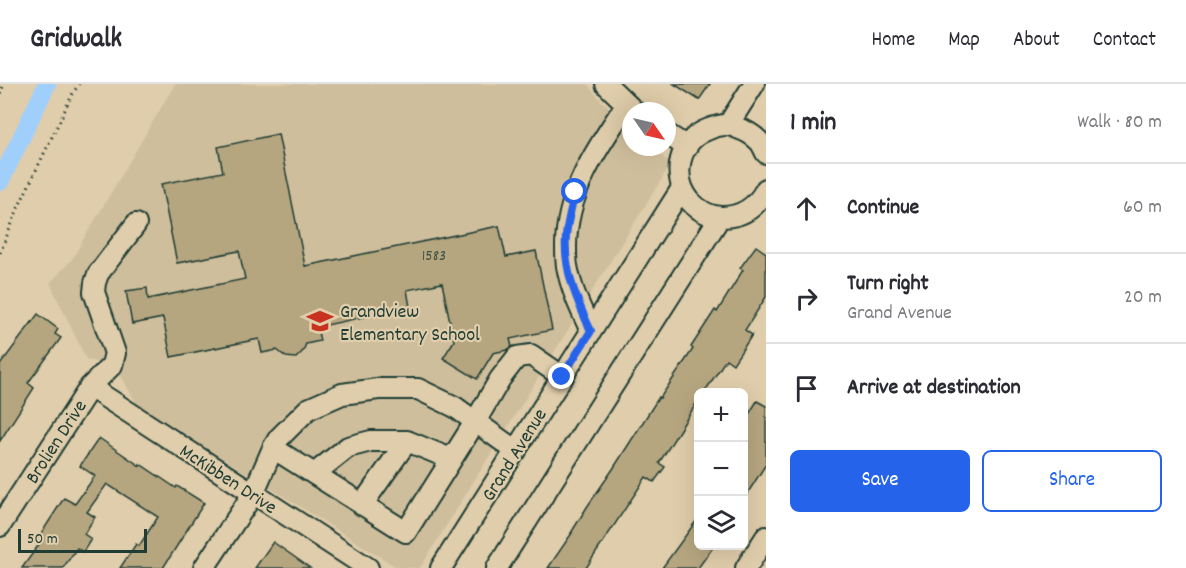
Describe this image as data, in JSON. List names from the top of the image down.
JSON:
{
  "streets": {
    "street": ["Brolien Drive", "Grand Avenue", "McKibben Drive"]
  },
  "crossings": [
    ["Brolien Drive", "McKibben Drive"]
  ],
  "places": {
    "school or university": ["Grandview Elementary School"]
  },
  "house_numbers": ["1583"],
  "scale_bar": "50 m",
  "north": "bottom right",
  "page": {
    "header": "Gridwalk",
    "nav": [
      "Home",
      "Map",
      "About",
      "Contact"
    ],
    "heading": ["1 min", "Walk · 80 m"],
    "list": [
      ["Continue", "60 m"],
      ["Turn right", "Grand Avenue", "20 m"],
      "Arrive at destination"
    ],
    "map_buttons": ["+", "−"],
    "buttons": ["Save", "Share"],
    "scale": "50 m"
  }
}
